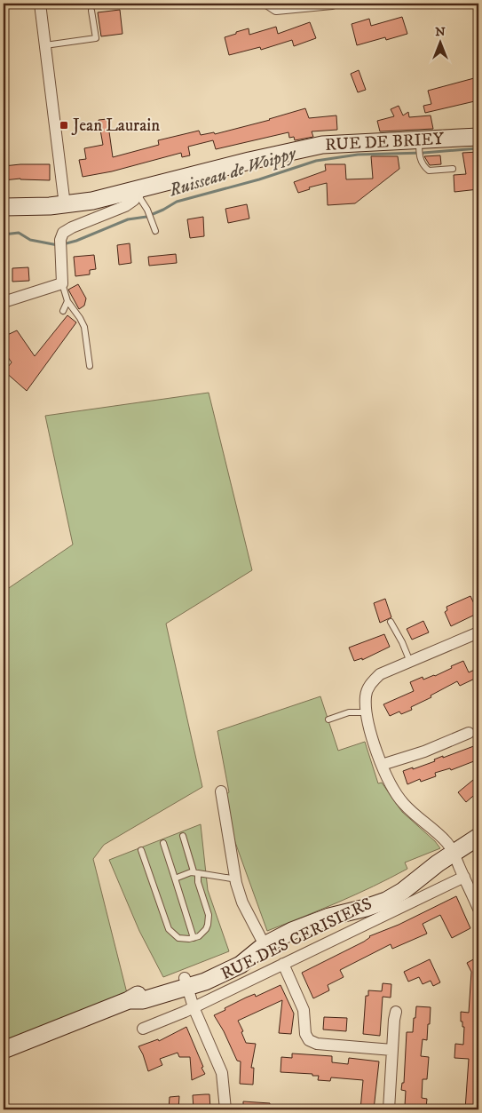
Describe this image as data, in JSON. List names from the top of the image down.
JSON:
{
  "streets": {
    "street": ["RUE DE BRIEY", "RUE DES CERISIERS"]
  },
  "water": ["Ruisseau de Woippy"],
  "places": {
    "transit": ["Jean Laurain"]
  },
  "north": "top"
}
